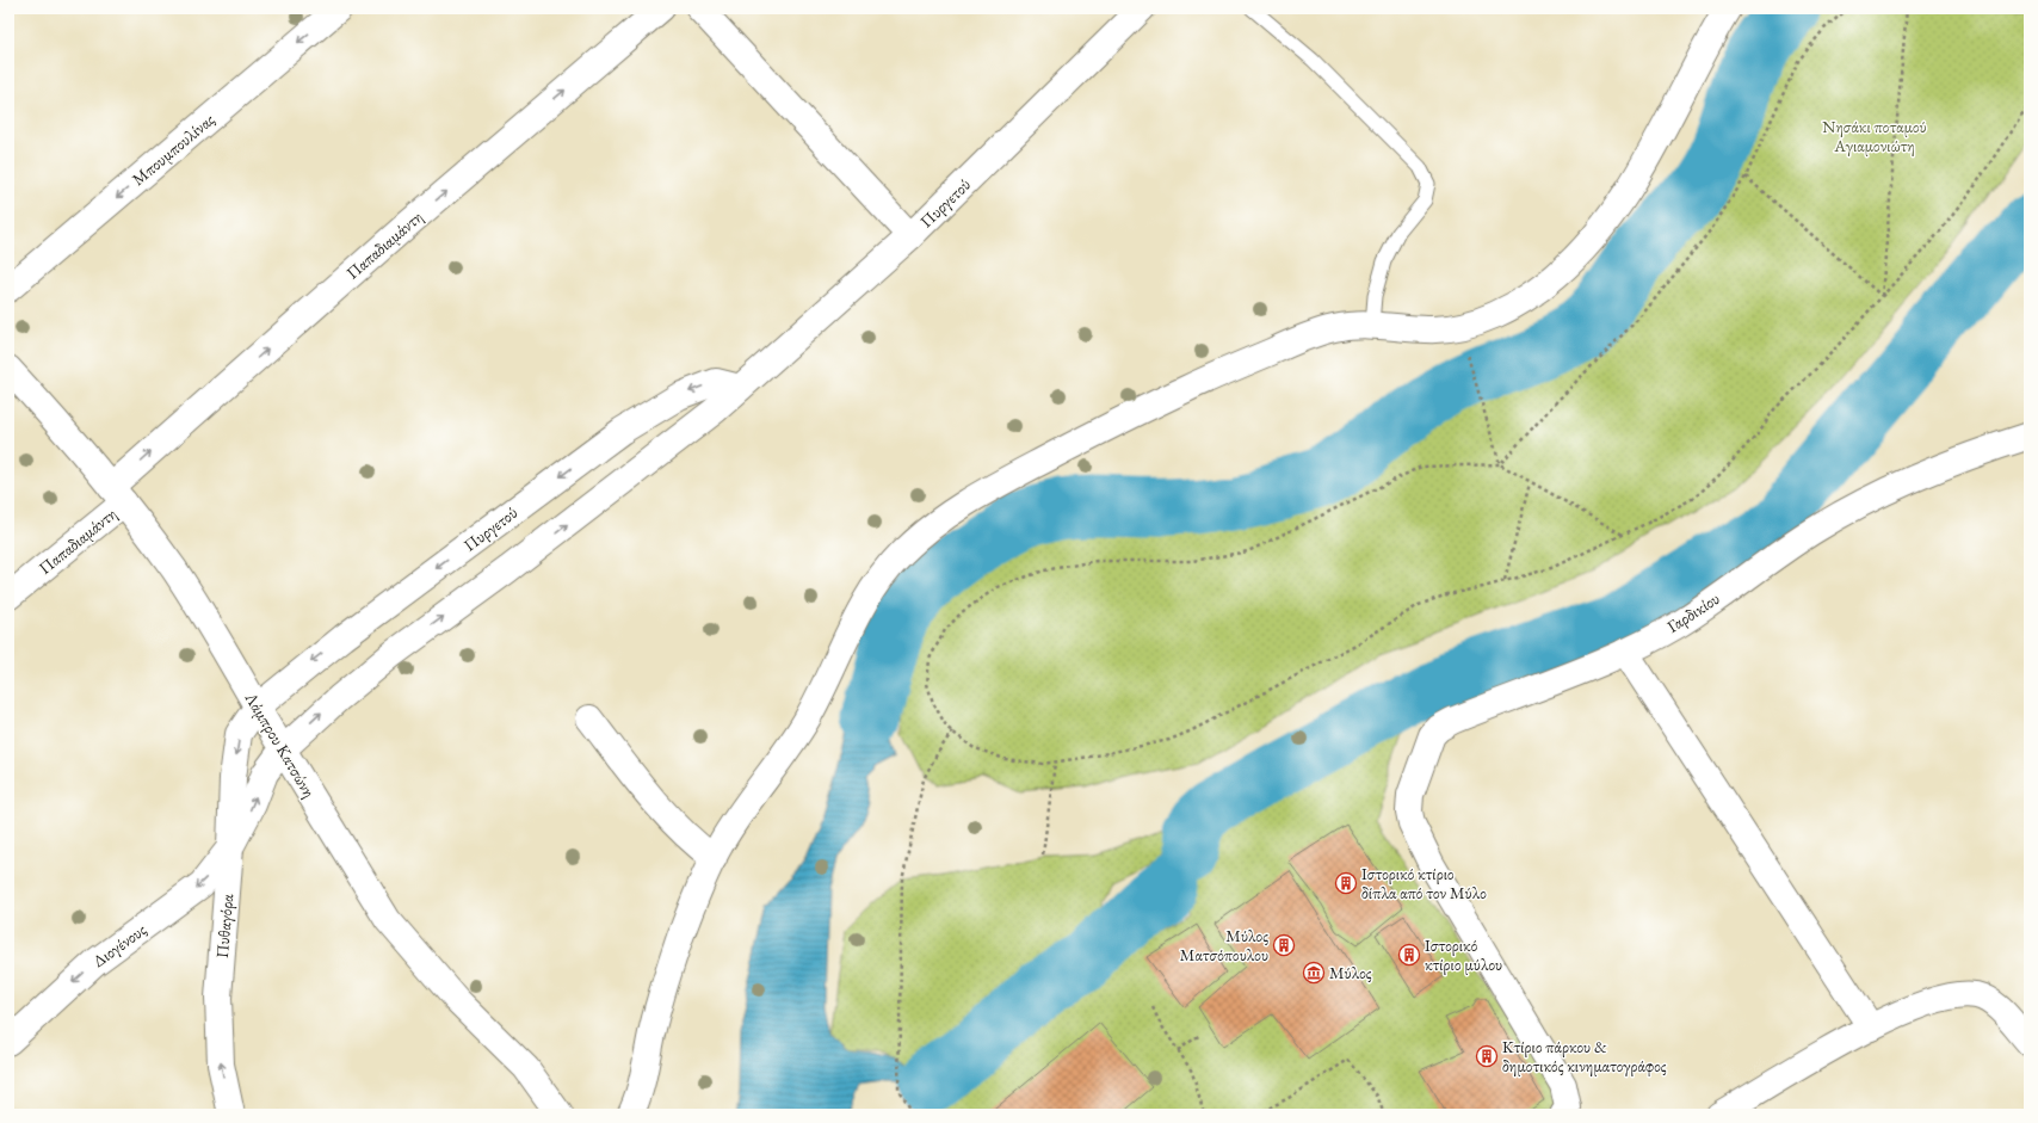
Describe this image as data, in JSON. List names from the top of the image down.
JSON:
{
  "streets": {
    "street": [
      "Μπουμπουλίνας",
      "Πυργετού",
      "Παπαδιαμάντη",
      "Γαρδικίου",
      "Λάμπρου Κατσώνη",
      "Πυθαγόρα",
      "Διογένους"
    ]
  },
  "crossings": [
    ["Πυργετού", "Λάμπρου Κατσώνη"],
    ["Πυργετού", "Πυθαγόρα"],
    ["Πυργετού", "Διογένους"],
    ["Παπαδιαμάντη", "Λάμπρου Κατσώνη"],
    ["Λάμπρου Κατσώνη", "Πυθαγόρα"],
    ["Πυθαγόρα", "Διογένους"]
  ],
  "one_way": [
    "Μπουμπουλίνας",
    "Παπαδιαμάντη",
    "Πυθαγόρα",
    "Διογένους"
  ],
  "parks": ["Νησάκι ποταμού Αγιαμονιώτη"],
  "places": {
    "building": [
      "Ιστορικό κτίριο δίπλα από τον Μύλο",
      "Μύλος Ματσόπουλου",
      "Ιστορικό κτίριο μύλου",
      "Κτίριο πάρκου & δημοτικός κινηματογράφος"
    ],
    "museum": ["Μύλος"]
  }
}
